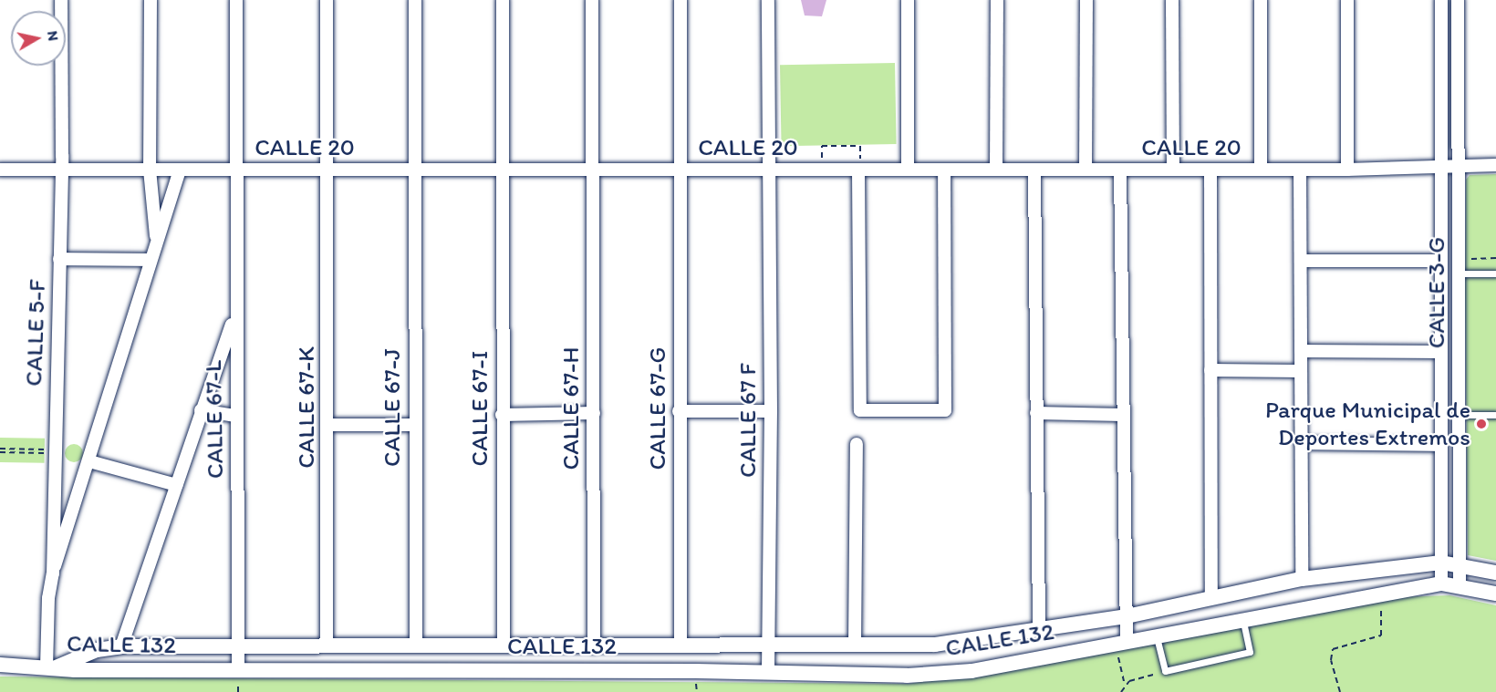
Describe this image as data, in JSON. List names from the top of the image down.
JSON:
{
  "streets": {
    "street": [
      "CALLE 20",
      "CALLE 3-G",
      "CALLE 5-F",
      "CALLE 67-K",
      "CALLE 67-J",
      "CALLE 67-I",
      "CALLE 67-H",
      "CALLE 67-G",
      "CALLE 67-L",
      "CALLE 67 F",
      "CALLE 132"
    ]
  },
  "crossings": [
    ["CALLE 20", "CALLE 3-G"],
    ["CALLE 20", "CALLE 5-F"],
    ["CALLE 20", "CALLE 67-K"],
    ["CALLE 20", "CALLE 67-J"],
    ["CALLE 20", "CALLE 67-I"],
    ["CALLE 20", "CALLE 67-H"],
    ["CALLE 20", "CALLE 67-G"],
    ["CALLE 20", "CALLE 67-L"],
    ["CALLE 20", "CALLE 67 F"],
    ["CALLE 3-G", "CALLE 132"],
    ["CALLE 5-F", "CALLE 132"],
    ["CALLE 67-K", "CALLE 132"],
    ["CALLE 67-J", "CALLE 132"],
    ["CALLE 67-I", "CALLE 132"],
    ["CALLE 67-H", "CALLE 132"],
    ["CALLE 67-G", "CALLE 132"],
    ["CALLE 67-L", "CALLE 132"],
    ["CALLE 67 F", "CALLE 132"]
  ],
  "places": ["Parque Municipal de Deportes Extremos"],
  "north": "right"
}
